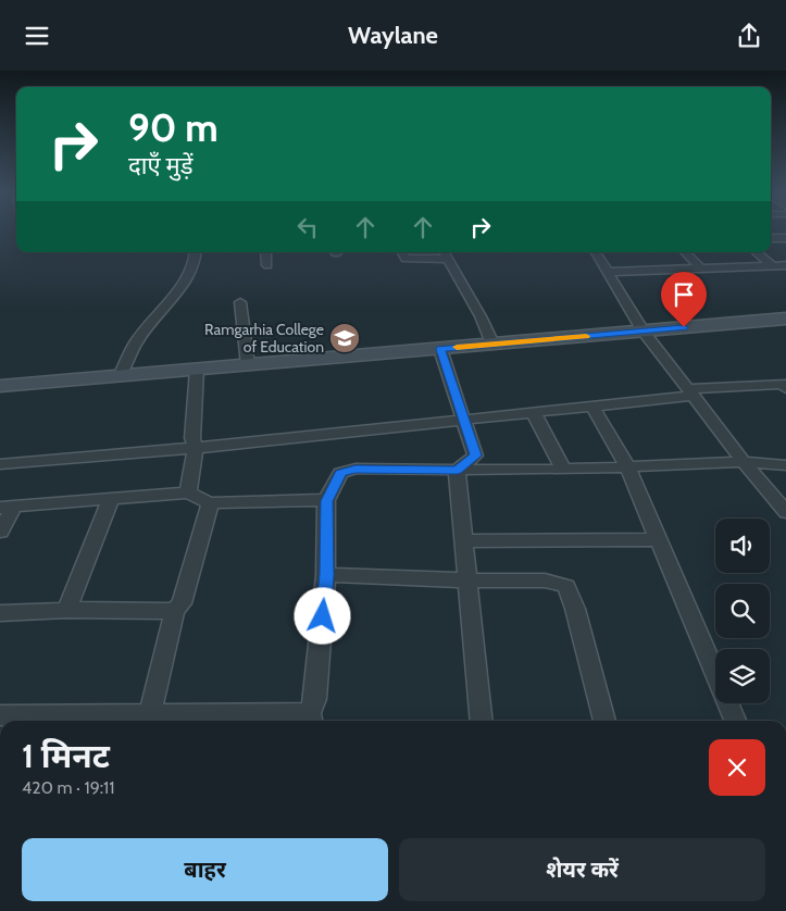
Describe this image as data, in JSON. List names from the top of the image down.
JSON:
{
  "places": {
    "school or university": ["Ramgarhia College of Education"]
  },
  "page": {
    "header": "Waylane",
    "turn": ["90 m", "दाएँ मुड़ें"],
    "heading": ["1 मिनट", "420 m · 19:11"],
    "buttons": ["बाहर", "शेयर करें"]
  }
}
